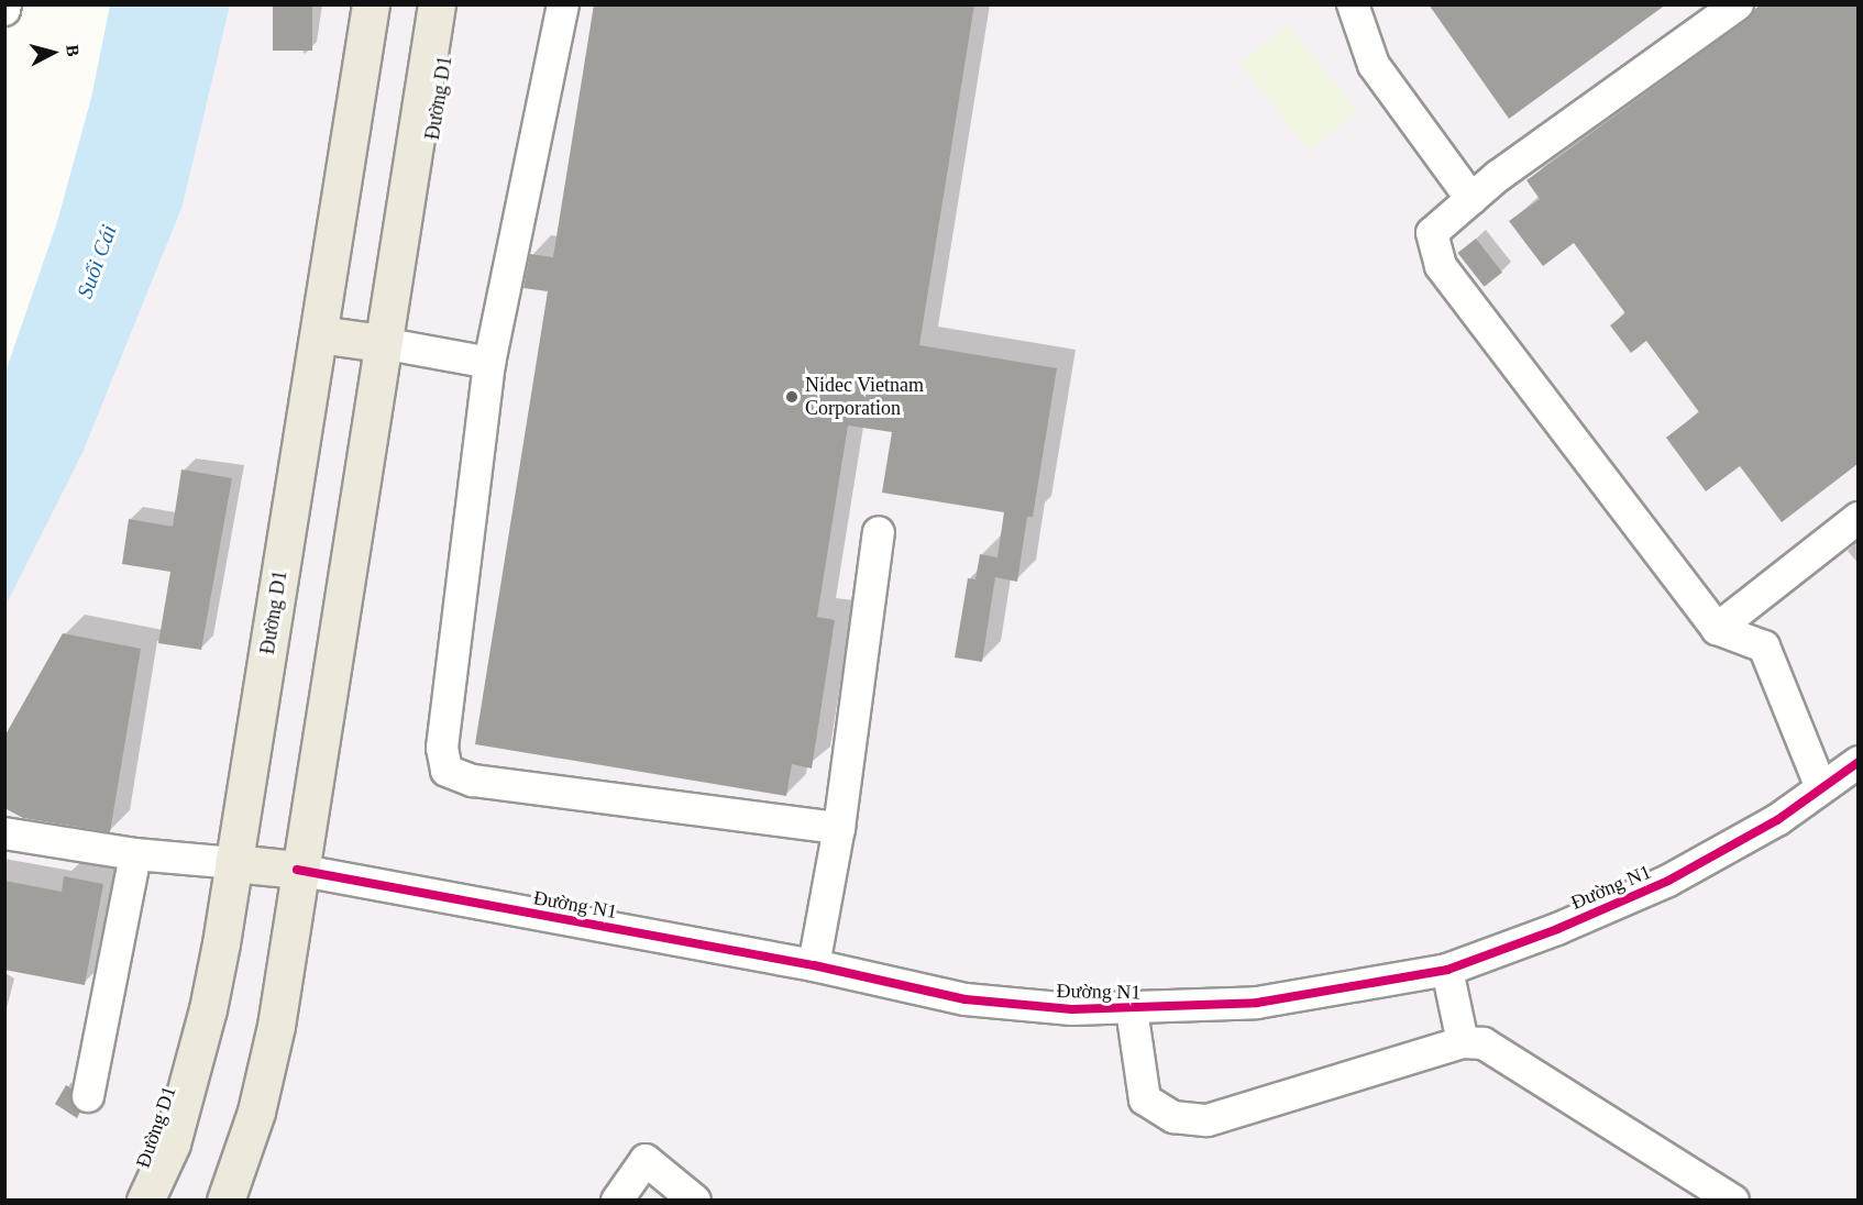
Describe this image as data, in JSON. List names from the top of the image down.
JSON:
{
  "streets": {
    "main road": ["Đường D1"],
    "street": ["Đường N1"]
  },
  "crossings": [
    ["Đường D1", "Đường N1"]
  ],
  "water": ["Suối Cái"],
  "places": ["Nidec Vietnam Corporation"],
  "north": "right"
}
